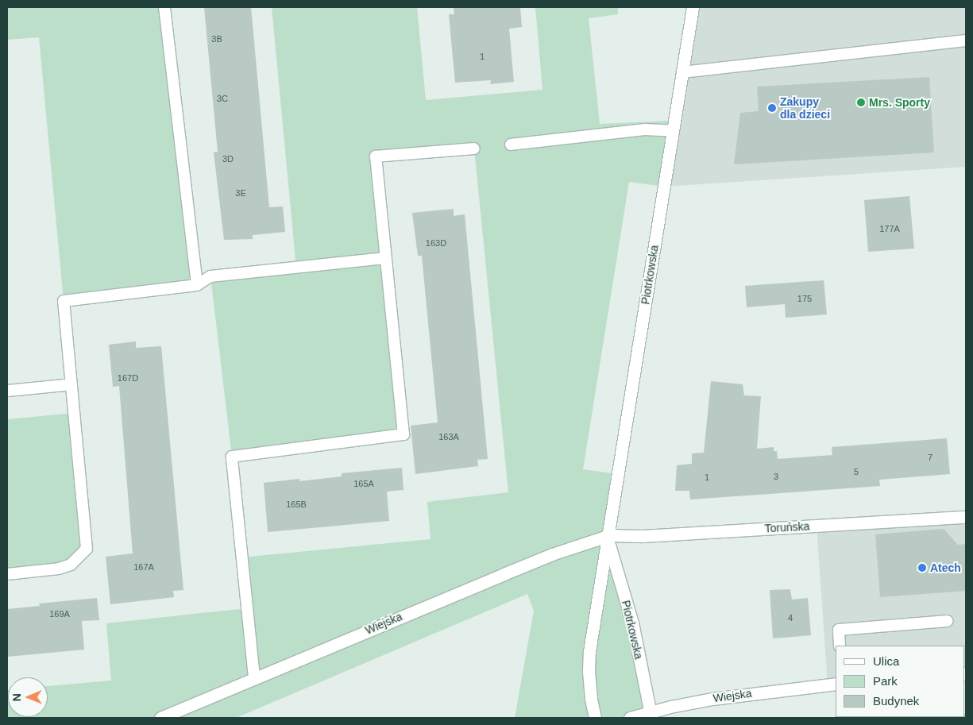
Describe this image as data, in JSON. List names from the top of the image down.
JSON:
{
  "streets": {
    "street": ["Piotrkowska", "Toruńska", "Wiejska"]
  },
  "crossings": [
    ["Piotrkowska", "Toruńska"],
    ["Piotrkowska", "Wiejska"],
    ["Toruńska", "Wiejska"]
  ],
  "places": ["Mrs. Sporty", "Zakupy dla dzieci", "Atech"],
  "house_numbers": [
    "3B",
    "1",
    "3C",
    "3D",
    "3E",
    "177A",
    "163D",
    "175",
    "167D",
    "163A",
    "7",
    "5",
    "3",
    "1",
    "165A",
    "165B",
    "167A",
    "169A",
    "4"
  ],
  "legend": ["Ulica", "Park", "Budynek"],
  "north": "left"
}
